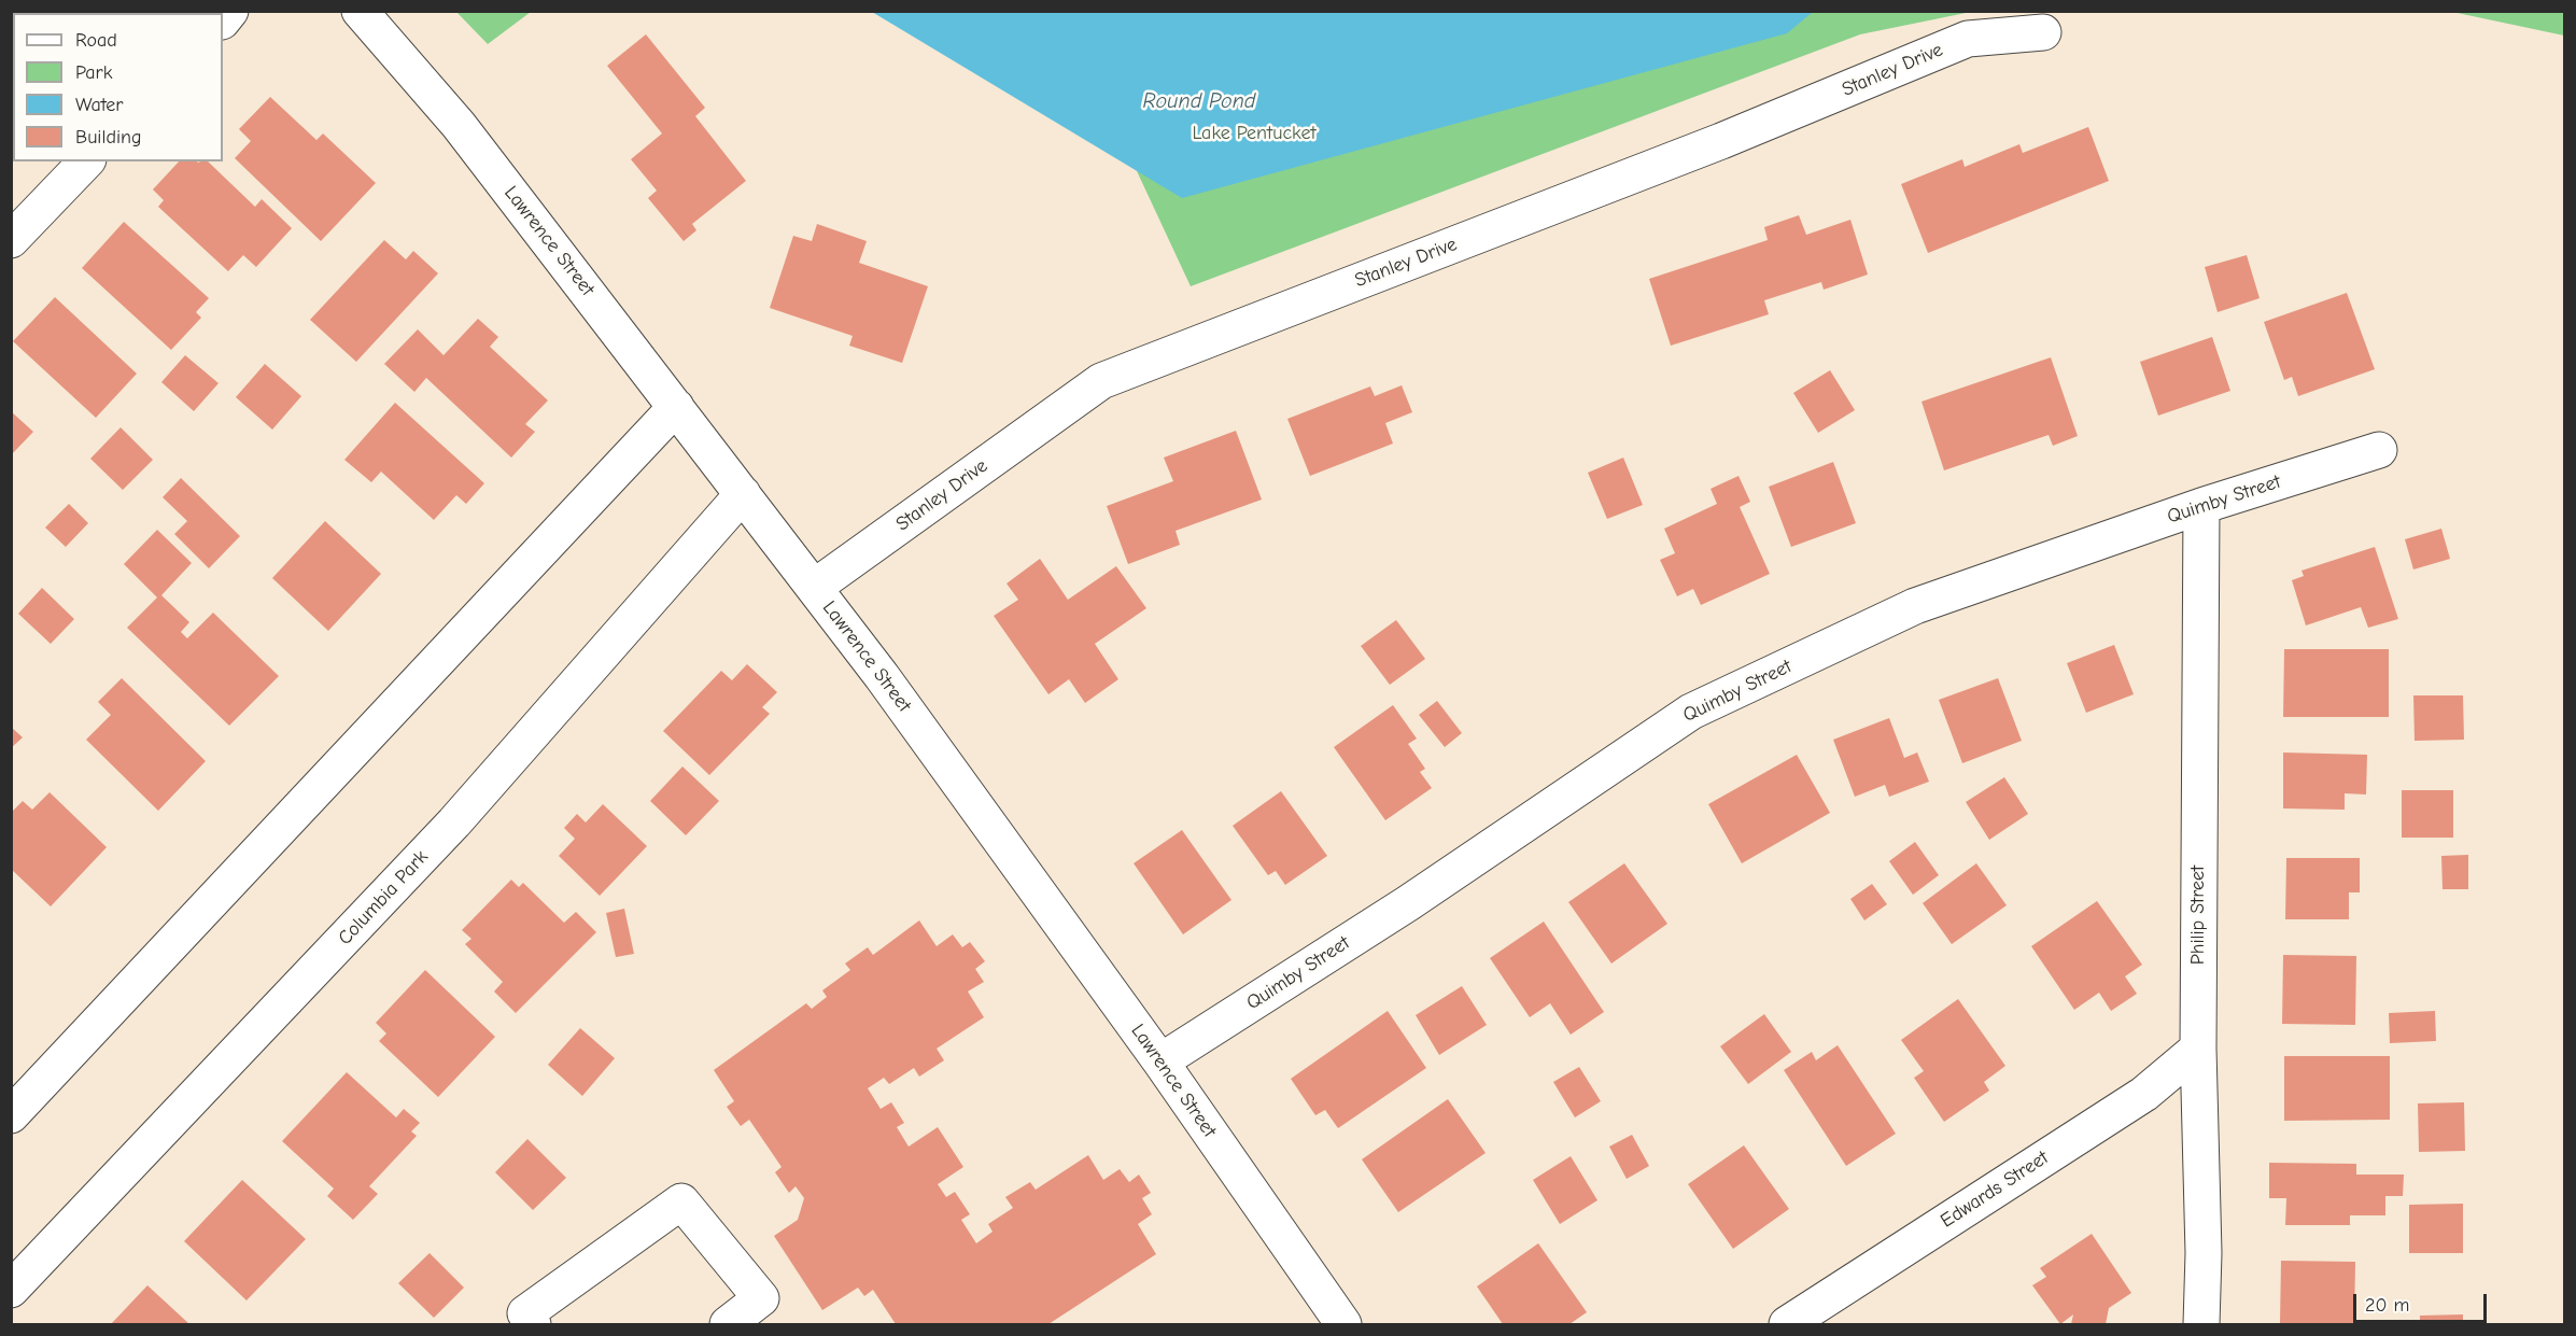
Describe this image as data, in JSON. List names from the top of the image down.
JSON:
{
  "streets": {
    "street": [
      "Stanley Drive",
      "Lawrence Street",
      "Quimby Street",
      "Columbia Park",
      "Philip Street",
      "Edwards Street"
    ]
  },
  "crossings": [
    ["Stanley Drive", "Lawrence Street"],
    ["Lawrence Street", "Quimby Street"],
    ["Lawrence Street", "Columbia Park"],
    ["Quimby Street", "Philip Street"],
    ["Philip Street", "Edwards Street"]
  ],
  "water": ["Round Pond"],
  "parks": ["Lake Pentucket"],
  "legend": [
    "Road",
    "Park",
    "Water",
    "Building"
  ],
  "scale_bar": "20 m"
}
